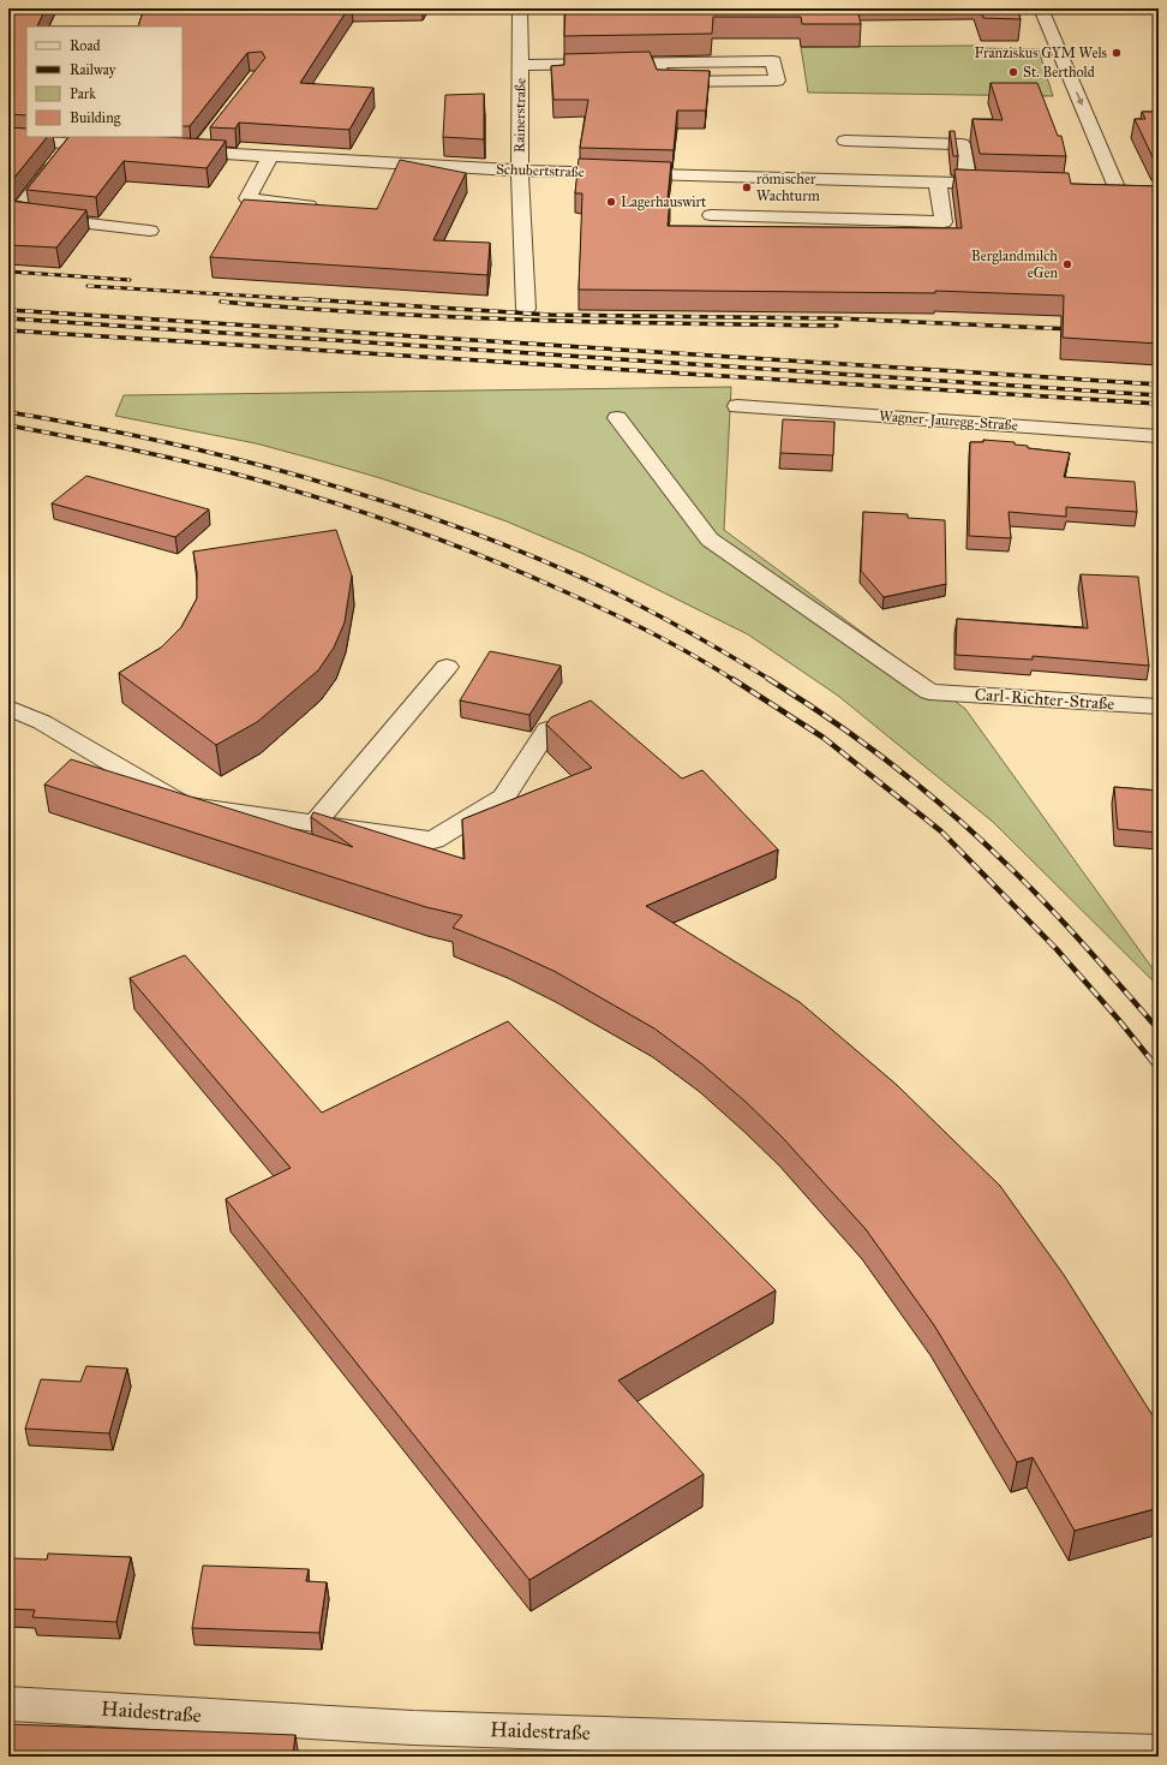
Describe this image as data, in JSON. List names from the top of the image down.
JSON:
{
  "streets": {
    "street": [
      "Rainerstraße",
      "Schubertstraße",
      "Wagner-Jauregg-Straße",
      "Carl-Richter-Straße",
      "Haidestraße"
    ]
  },
  "crossings": [
    ["Rainerstraße", "Schubertstraße"]
  ],
  "places": [
    "Franziskus GYM Wels",
    "St. Berthold",
    "römischer Wachturm",
    "Lagerhauswirt",
    "Berglandmilch eGen"
  ],
  "legend": [
    "Road",
    "Railway",
    "Park",
    "Building"
  ]
}
